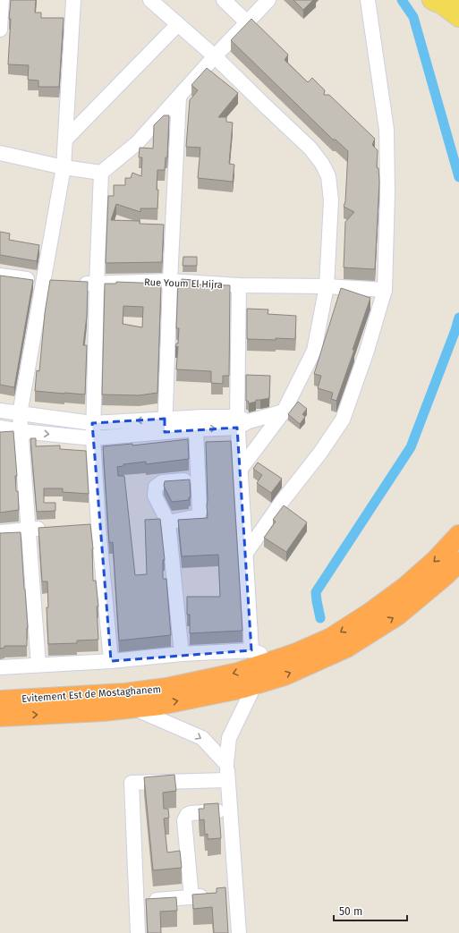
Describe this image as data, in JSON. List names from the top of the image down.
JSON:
{
  "streets": {
    "highway": ["Evitement Est de Mostaghanem"],
    "street": ["Rue Youm El Hijra"]
  },
  "scale_bar": "50 m"
}
